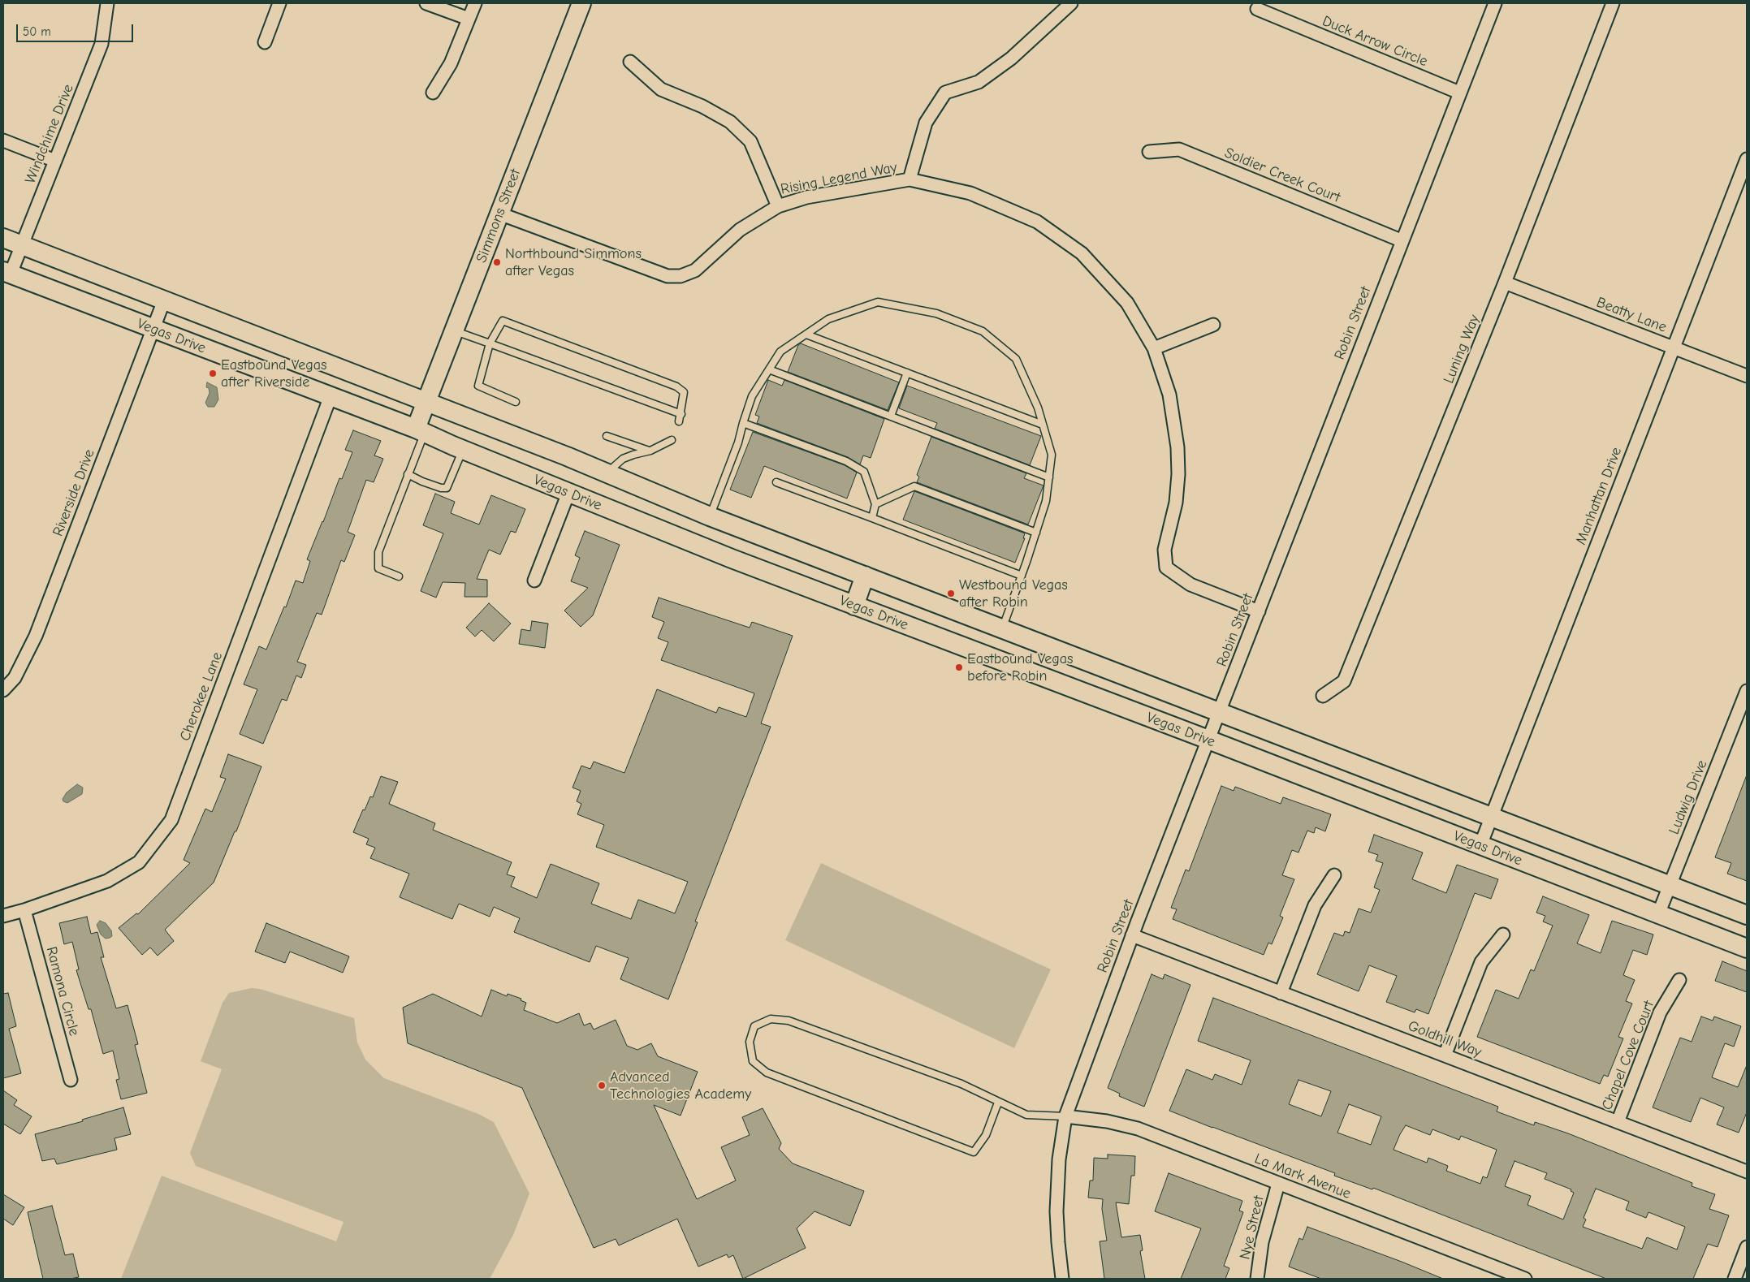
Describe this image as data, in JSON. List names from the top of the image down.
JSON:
{
  "streets": {
    "main road": ["Simmons Street", "Vegas Drive"],
    "street": [
      "Duck Arrow Circle",
      "Windchime Drive",
      "Soldier Creek Court",
      "Rising Legend Way",
      "Beatty Lane",
      "Robin Street",
      "Luning Way",
      "Riverside Drive",
      "Manhattan Drive",
      "Cherokee Lane",
      "Ludwig Drive",
      "Ramona Circle",
      "Goldhill Way",
      "Chapel Cove Court",
      "La Mark Avenue",
      "Nye Street"
    ]
  },
  "crossings": [
    ["Duck Arrow Circle", "Robin Street"],
    ["Windchime Drive", "Vegas Drive"],
    ["Soldier Creek Court", "Robin Street"],
    ["Rising Legend Way", "Simmons Street"],
    ["Rising Legend Way", "Robin Street"],
    ["Simmons Street", "Vegas Drive"],
    ["Beatty Lane", "Luning Way"],
    ["Beatty Lane", "Manhattan Drive"],
    ["Robin Street", "Vegas Drive"],
    ["Robin Street", "Goldhill Way"],
    ["Robin Street", "La Mark Avenue"],
    ["Vegas Drive", "Riverside Drive"],
    ["Vegas Drive", "Manhattan Drive"],
    ["Vegas Drive", "Cherokee Lane"],
    ["Vegas Drive", "Ludwig Drive"],
    ["Cherokee Lane", "Ramona Circle"],
    ["Goldhill Way", "Chapel Cove Court"],
    ["La Mark Avenue", "Nye Street"]
  ],
  "places": [
    "Northbound Simmons after Vegas",
    "Eastbound Vegas after Riverside",
    "Westbound Vegas after Robin",
    "Eastbound Vegas before Robin",
    "Advanced Technologies Academy"
  ],
  "scale_bar": "50 m"
}
